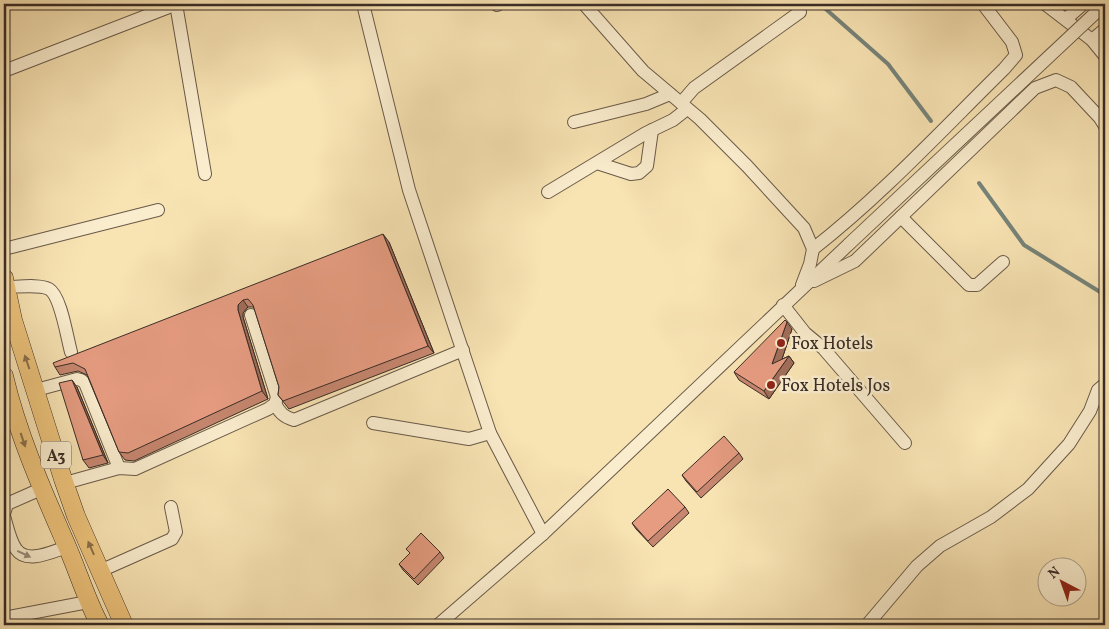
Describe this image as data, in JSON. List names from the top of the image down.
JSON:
{
  "streets": {
    "highway": ["A3"]
  },
  "places": ["Fox Hotels", "Fox Hotels Jos"],
  "north": "top left"
}
